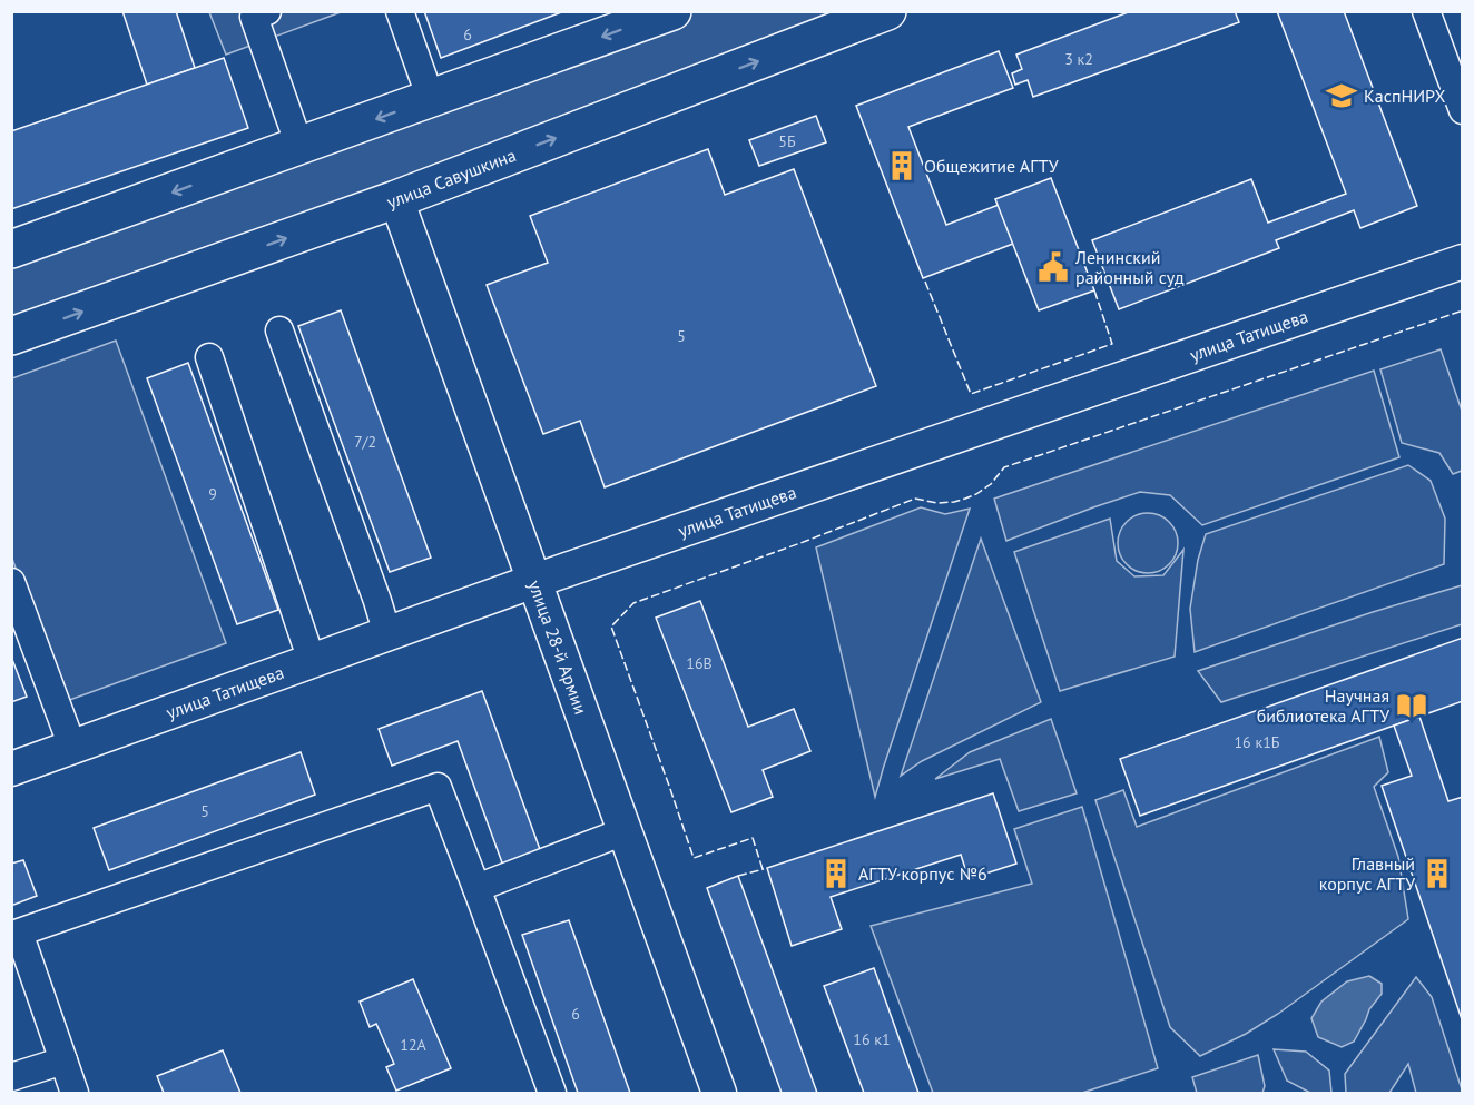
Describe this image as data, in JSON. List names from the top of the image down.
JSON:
{
  "streets": {
    "highway": ["улица Савушкина"],
    "main road": ["улица Татищева", "улица 28-й Армии"]
  },
  "crossings": [
    ["улица Савушкина", "улица 28-й Армии"],
    ["улица Татищева", "улица 28-й Армии"]
  ],
  "places": {
    "school or university": ["КаспНИРХ"],
    "building": ["Общежитие АГТУ", "АГТУ корпус №6", "Главный корпус АГТУ"],
    "public building": ["Ленинский районный суд"],
    "library": ["Научная библиотека АГТУ"]
  },
  "house_numbers": [
    "6",
    "3 к2",
    "5Б",
    "5",
    "7/2",
    "9",
    "16В",
    "16 к1Б",
    "5",
    "6",
    "16 к1",
    "12А"
  ]
}
